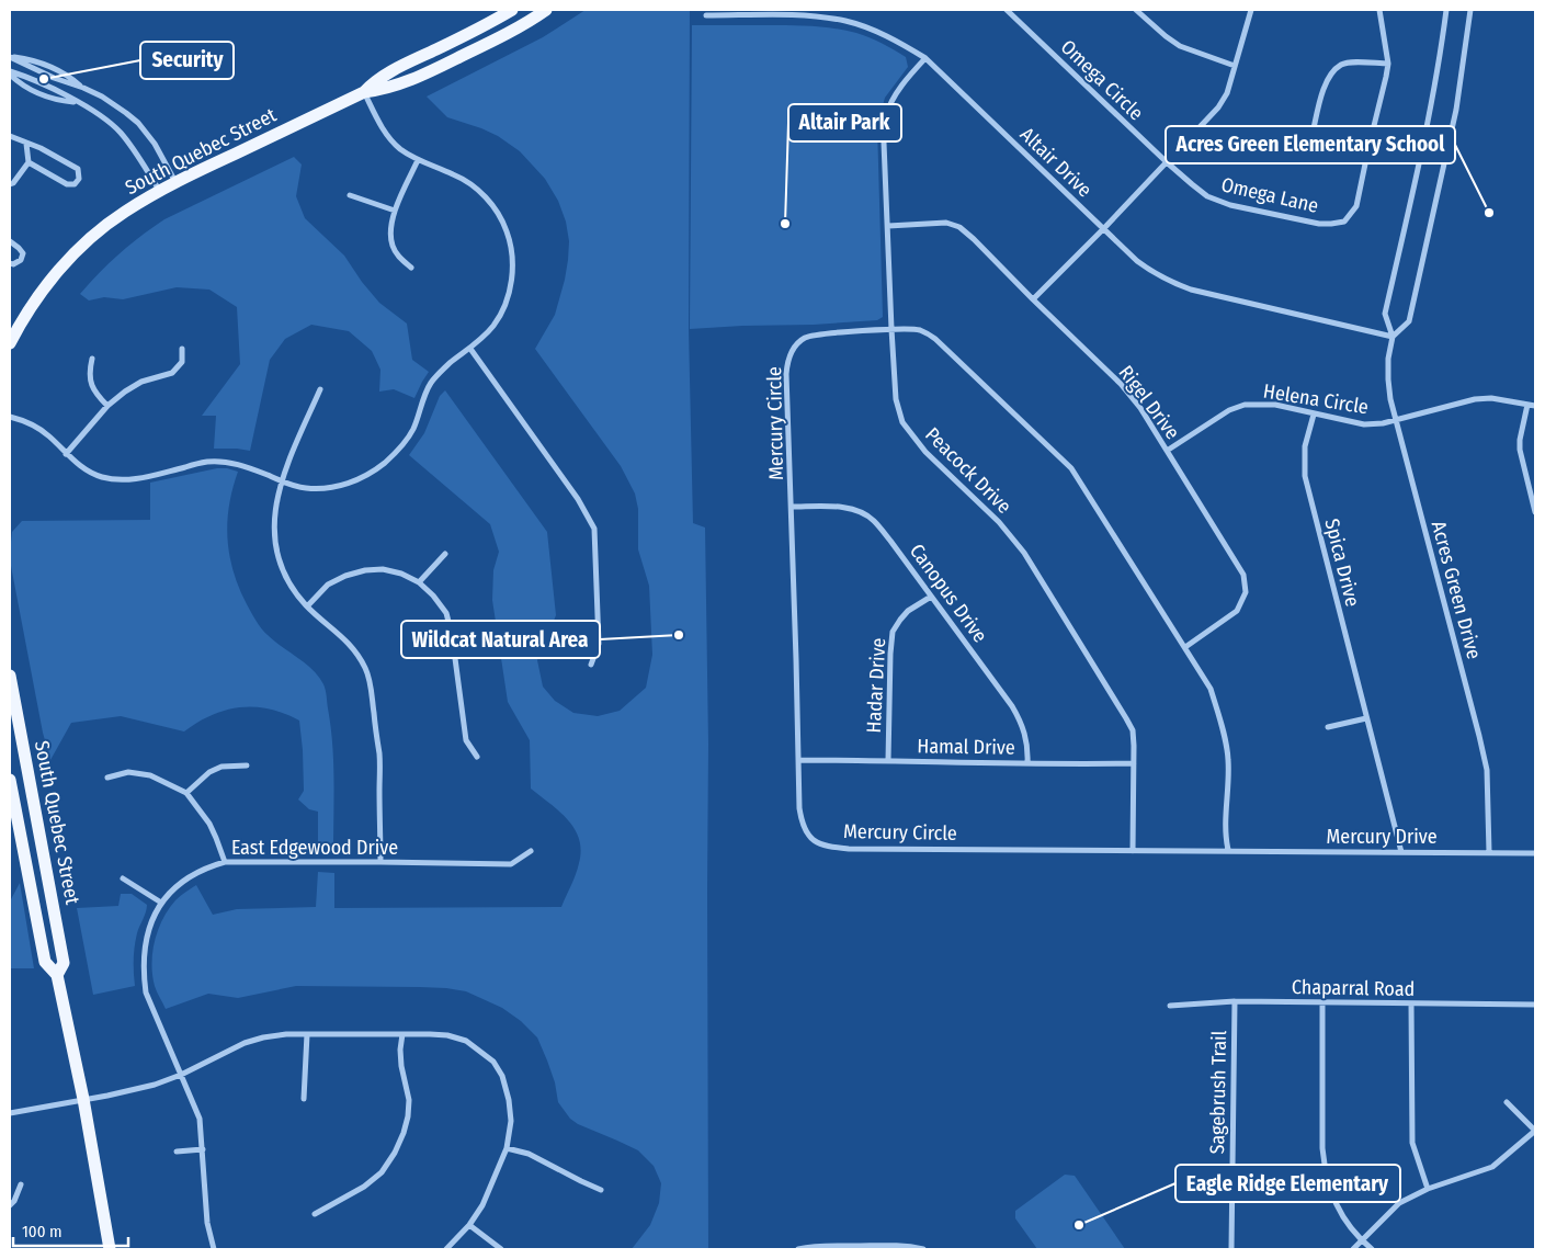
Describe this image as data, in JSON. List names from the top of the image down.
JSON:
{
  "streets": {
    "main road": ["South Quebec Street"],
    "street": [
      "Omega Circle",
      "Altair Drive",
      "Omega Lane",
      "Helena Circle",
      "Rigel Drive",
      "Mercury Circle",
      "Peacock Drive",
      "Spica Drive",
      "Acres Green Drive",
      "Canopus Drive",
      "Hadar Drive",
      "Hamal Drive",
      "Mercury Drive",
      "East Edgewood Drive",
      "Chaparral Road",
      "Sagebrush Trail"
    ]
  },
  "crossings": [
    ["Omega Circle", "Omega Lane"],
    ["Altair Drive", "Peacock Drive"],
    ["Altair Drive", "Acres Green Drive"],
    ["Helena Circle", "Rigel Drive"],
    ["Helena Circle", "Spica Drive"],
    ["Helena Circle", "Acres Green Drive"],
    ["Rigel Drive", "Mercury Circle"],
    ["Rigel Drive", "Peacock Drive"],
    ["Mercury Circle", "Peacock Drive"],
    ["Mercury Circle", "Canopus Drive"],
    ["Mercury Circle", "Hamal Drive"],
    ["Mercury Circle", "Mercury Drive"],
    ["Peacock Drive", "Hamal Drive"],
    ["Spica Drive", "Mercury Drive"],
    ["Acres Green Drive", "Mercury Drive"],
    ["Canopus Drive", "Hadar Drive"],
    ["Canopus Drive", "Hamal Drive"],
    ["Hadar Drive", "Hamal Drive"],
    ["Chaparral Road", "Sagebrush Trail"]
  ],
  "places": [
    "Security",
    "Acres Green Elementary School",
    "Altair Park",
    "Wildcat Natural Area",
    "Eagle Ridge Elementary"
  ],
  "scale_bar": "100 m"
}
